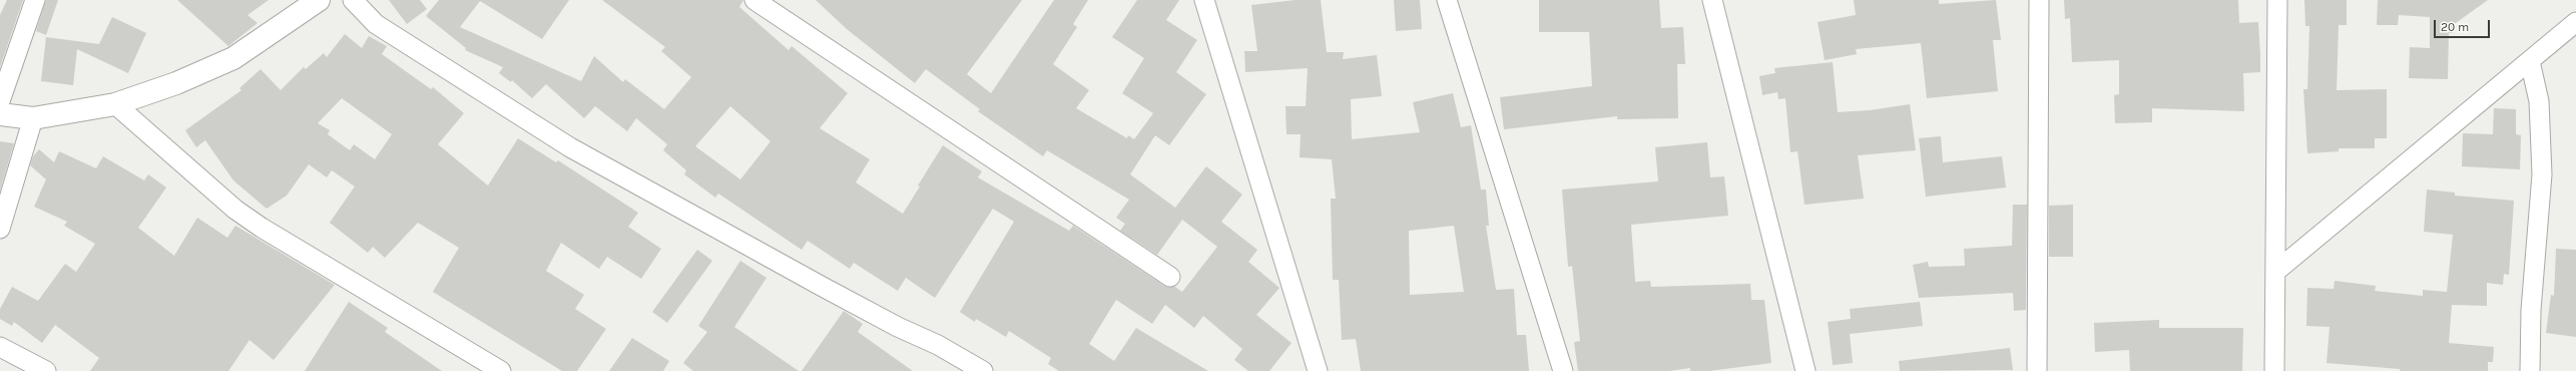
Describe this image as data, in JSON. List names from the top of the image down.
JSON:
{
  "scale_bar": "20 m"
}
